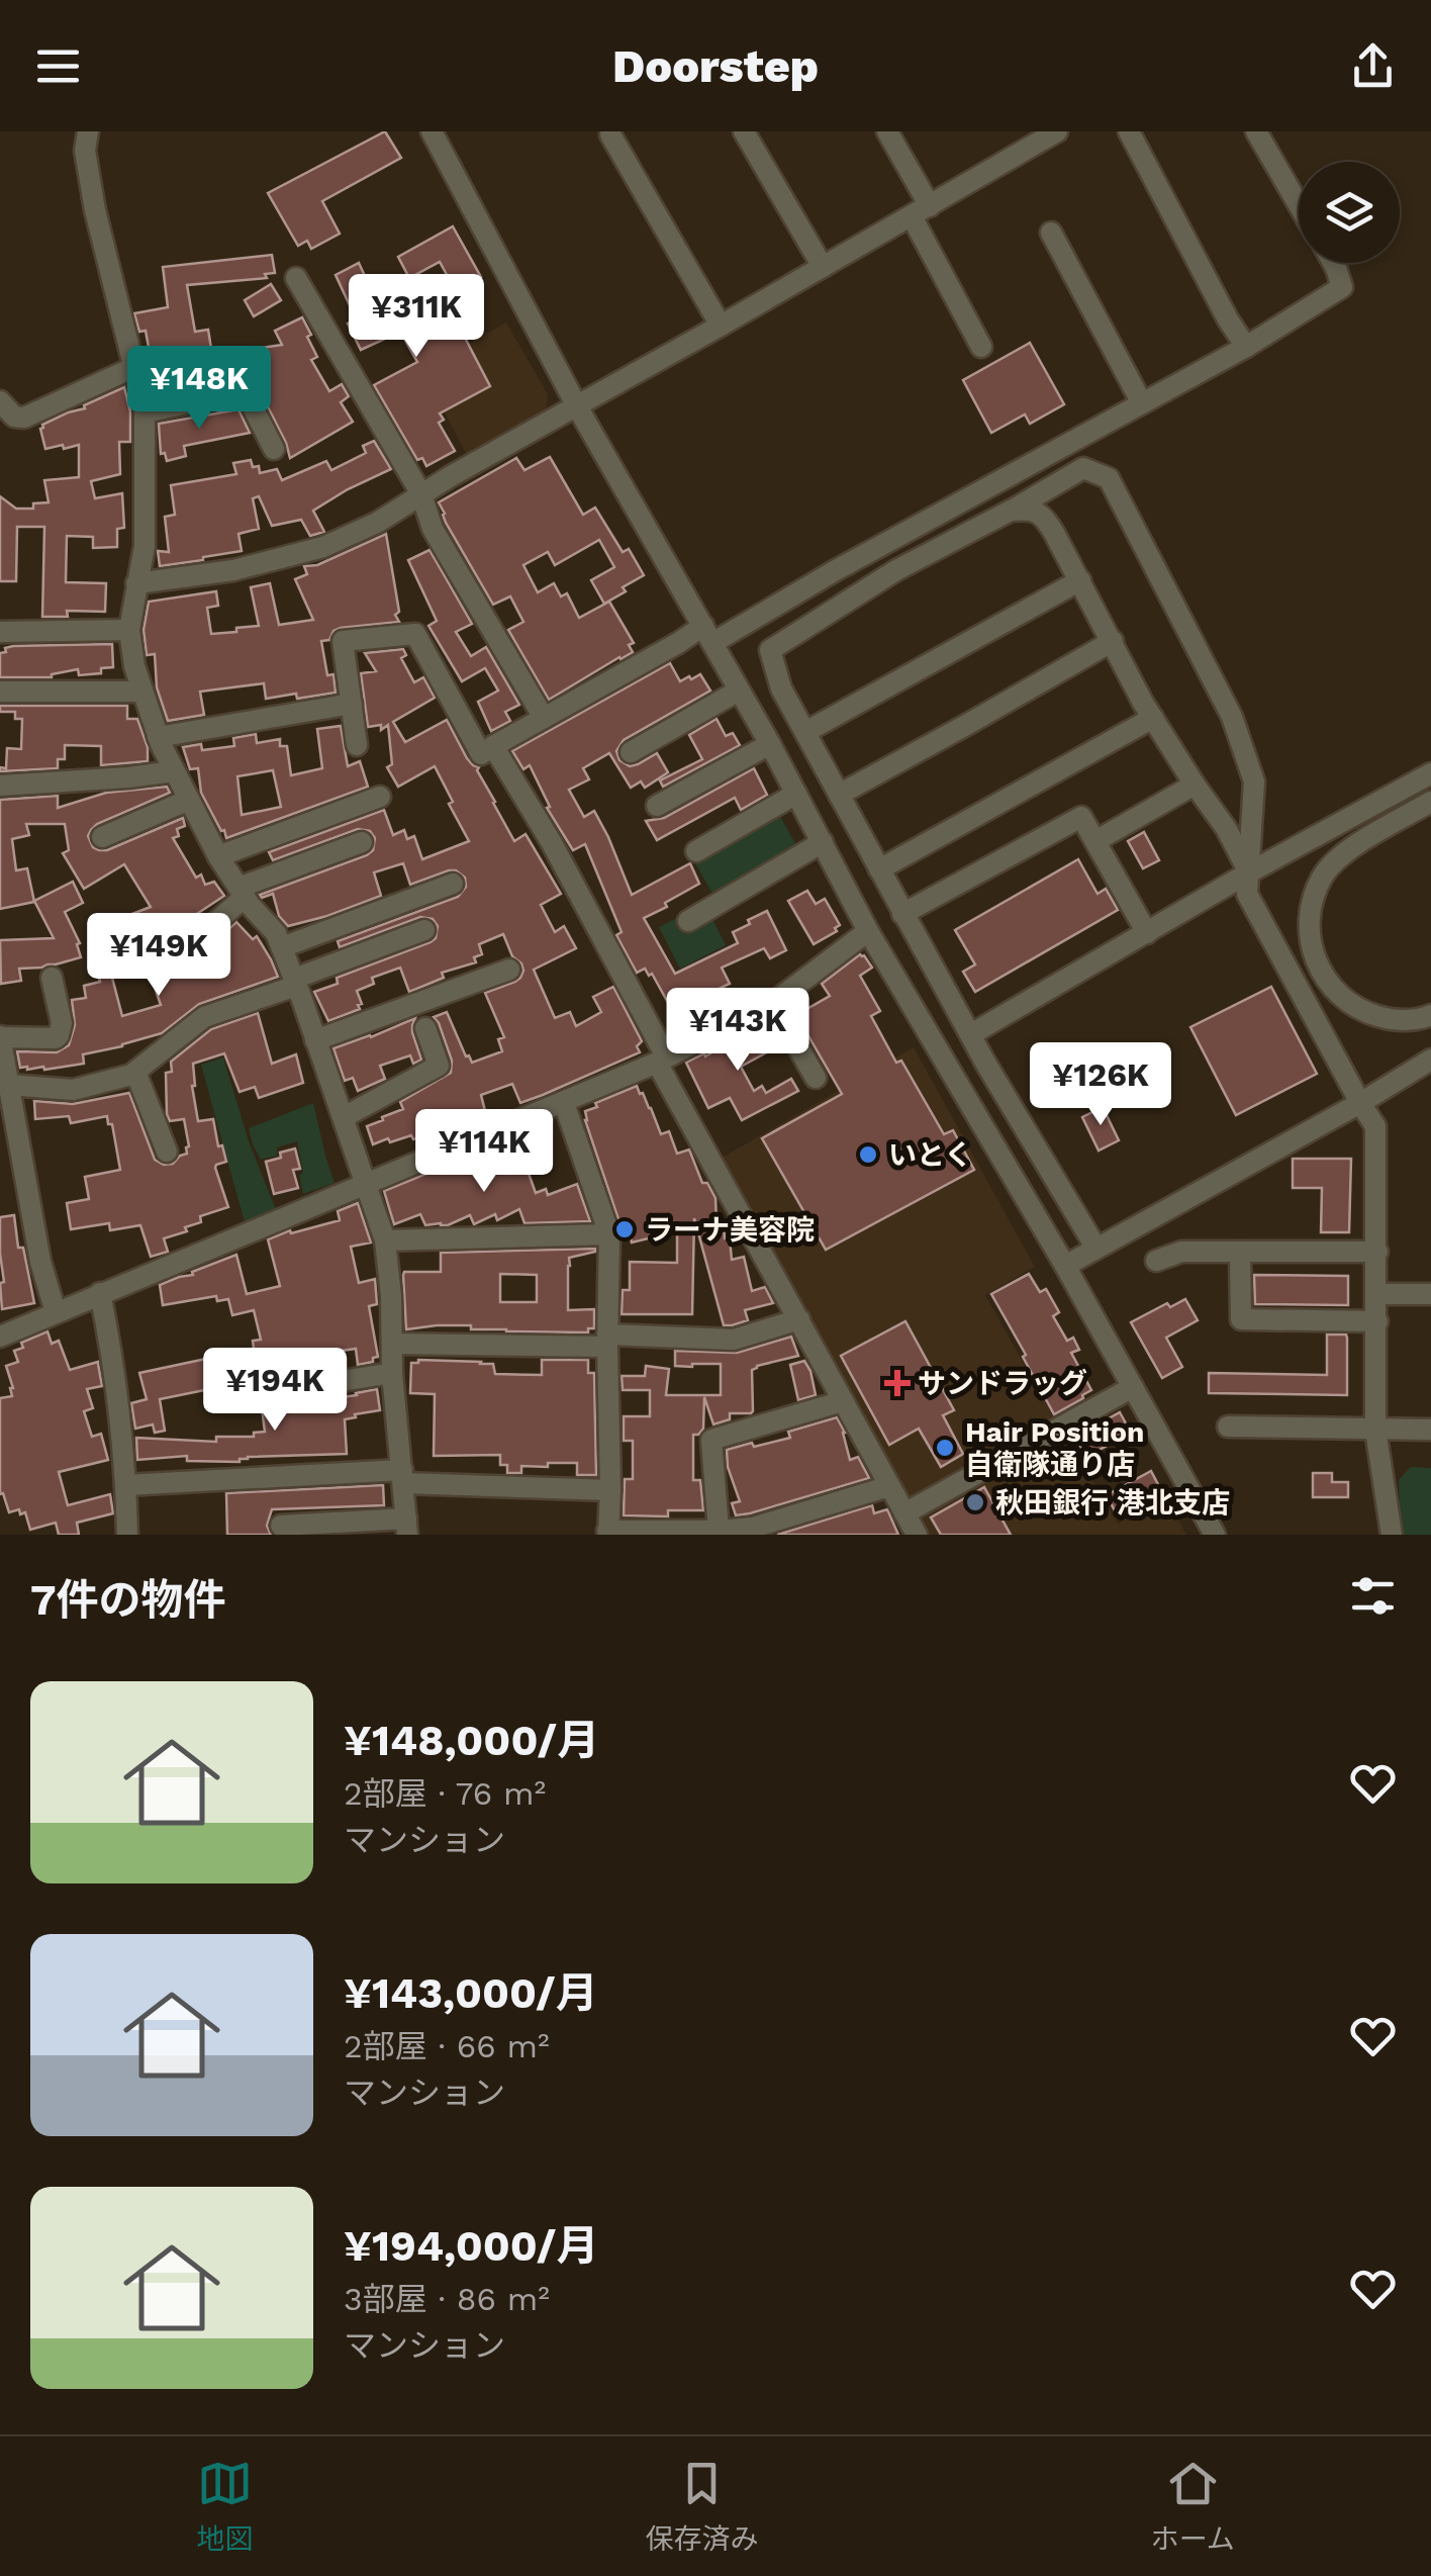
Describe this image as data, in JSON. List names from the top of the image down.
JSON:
{
  "places": {
    "other": [
      "いとく",
      "ラーナ美容院",
      "Hair Position 自衛隊通り店",
      "秋田銀行 港北支店"
    ],
    "health": ["サンドラッグ"]
  },
  "page": {
    "header": "Doorstep",
    "price": [
      "¥311K",
      "¥148K",
      "¥149K",
      "¥143K",
      "¥126K",
      "¥114K",
      "¥194K"
    ],
    "heading": "7件の物件",
    "list": [
      {
        "name": "¥148,000/月",
        "note": "2部屋 · 76 m² · マンション"
      },
      {
        "name": "¥143,000/月",
        "note": "2部屋 · 66 m² · マンション"
      },
      {
        "name": "¥194,000/月",
        "note": "3部屋 · 86 m² · マンション"
      }
    ],
    "tabs": ["地図", "保存済み", "ホーム"]
  }
}
